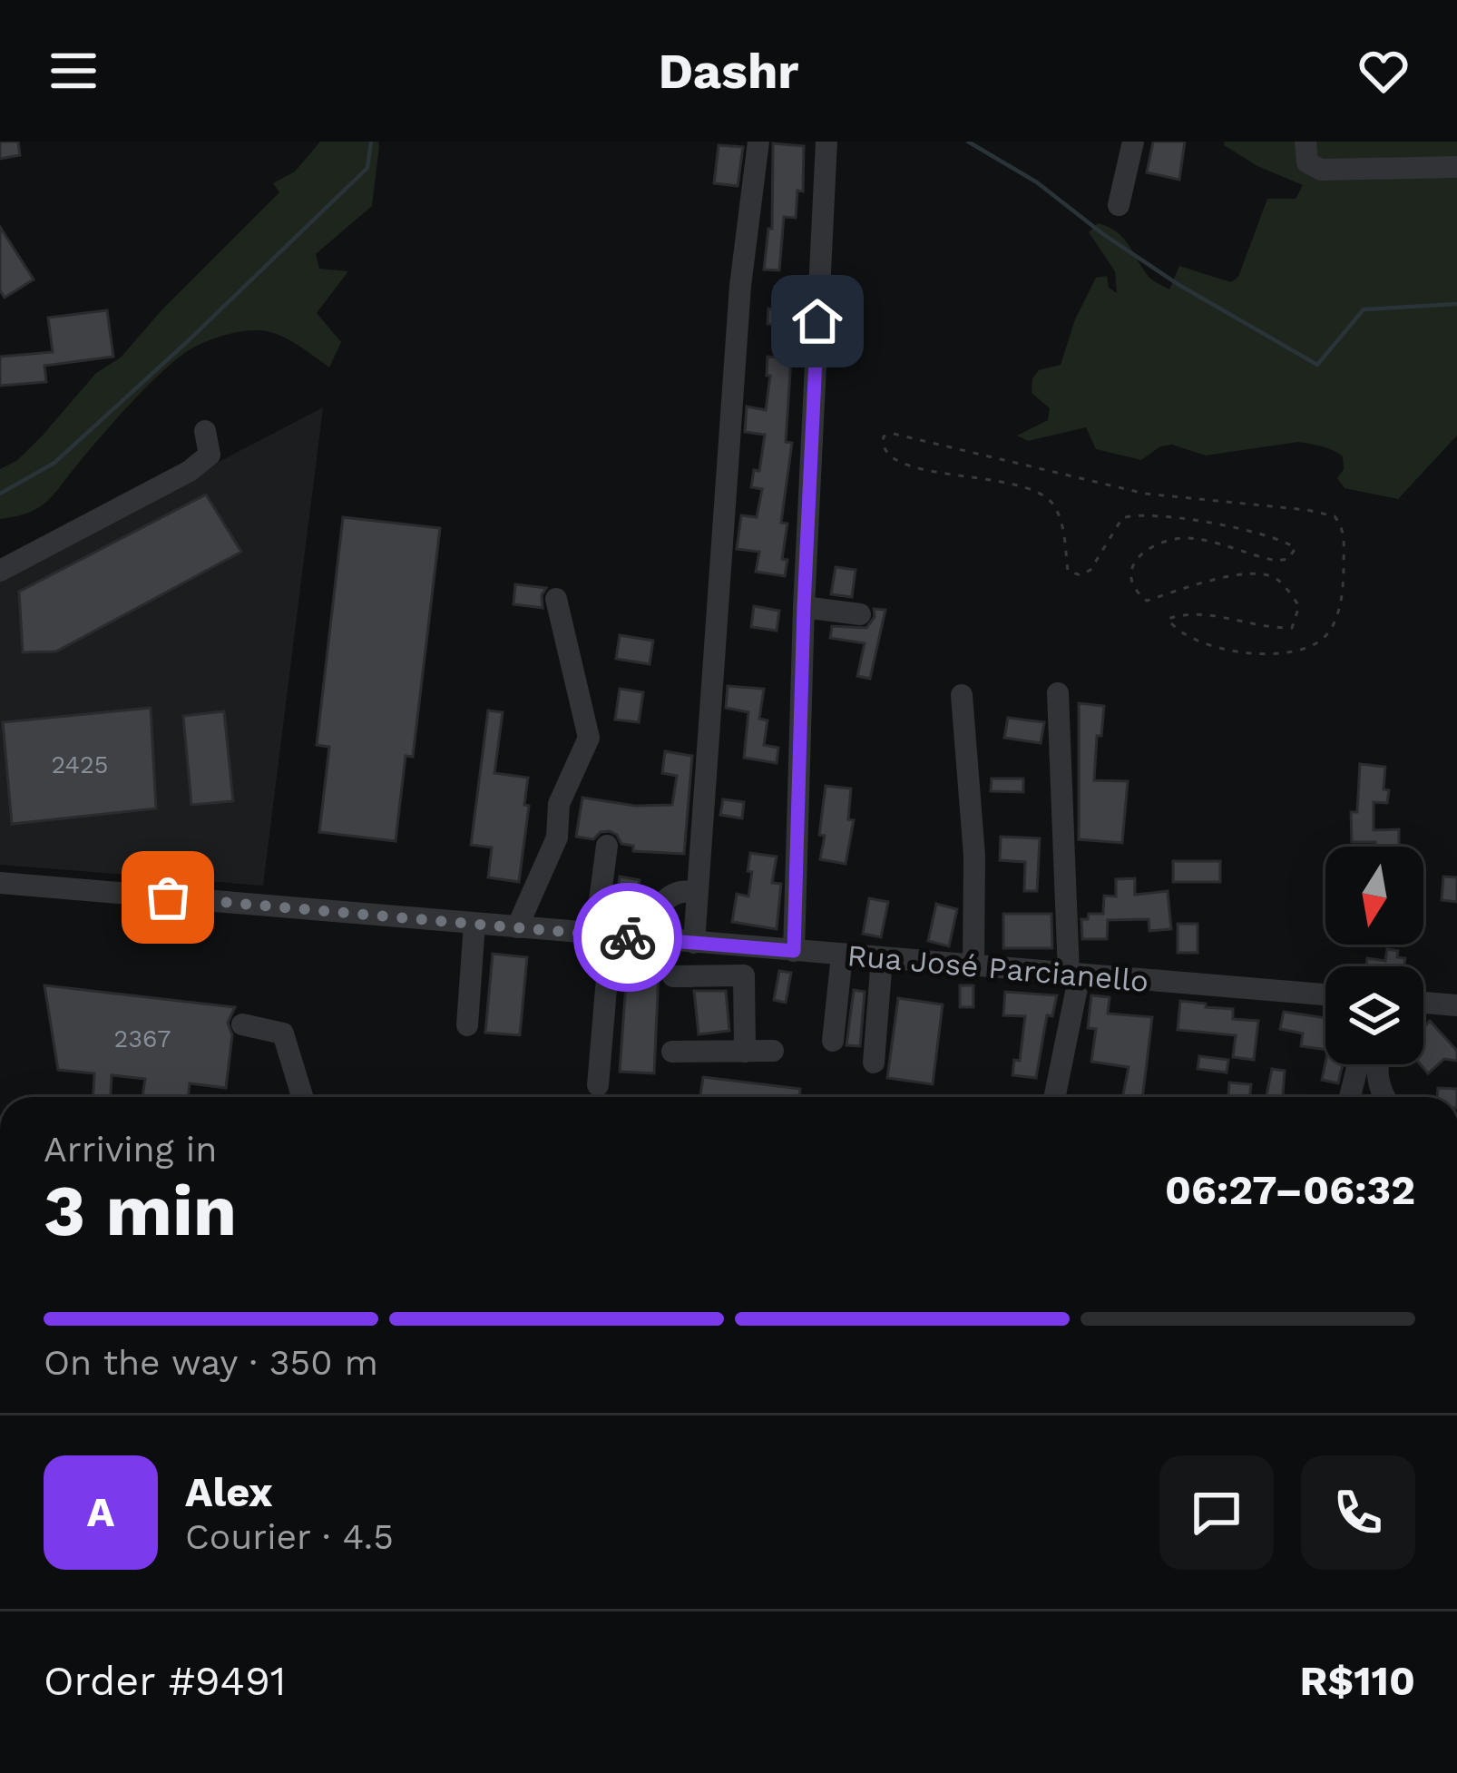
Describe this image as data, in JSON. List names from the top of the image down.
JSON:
{
  "streets": {
    "street": ["Rua José Parcianello"]
  },
  "house_numbers": ["2425", "2367"],
  "north": "bottom",
  "page": {
    "header": "Dashr",
    "heading": ["3 min", "Arriving in", "06:27–06:32"],
    "panel": [
      "Alex",
      "Courier · 4.5",
      "Order #9491",
      "R$110"
    ],
    "bar": "On the way · 350 m",
    "round": "A"
  }
}
